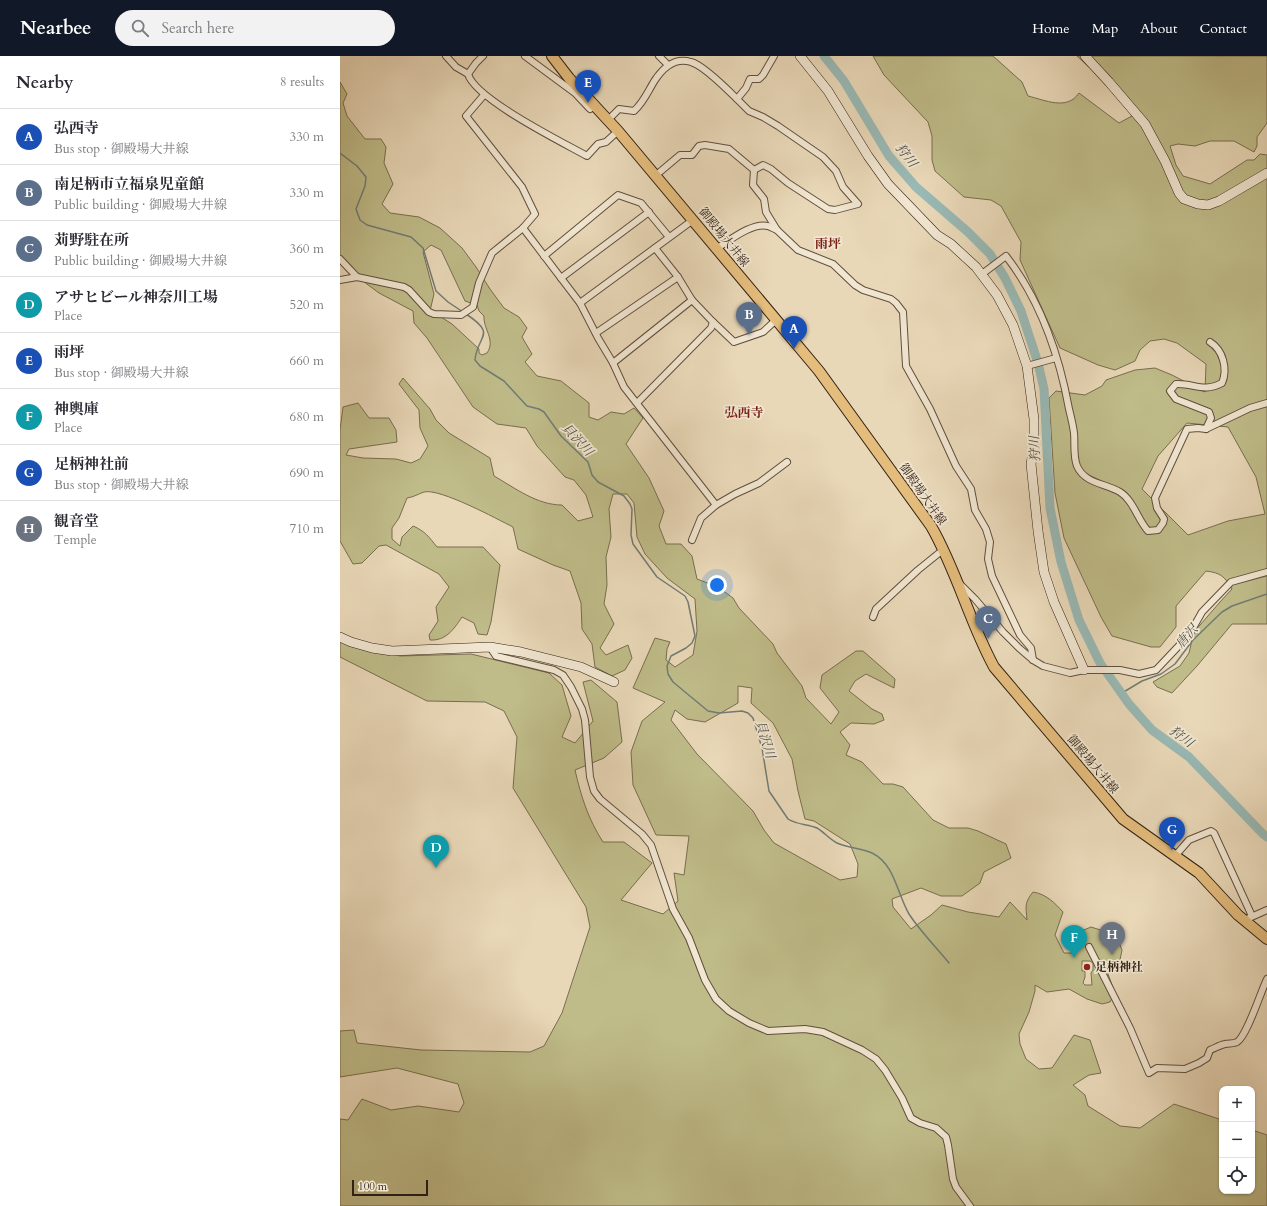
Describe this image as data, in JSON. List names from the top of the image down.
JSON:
{
  "streets": {
    "main road": ["御殿場大井線"]
  },
  "districts": ["雨坪", "弘西寺"],
  "water": ["狩川", "貝沢川", "唐沢"],
  "places": ["足柄神社"],
  "scale_bar": "100 m",
  "page": {
    "header": "Nearbee",
    "search": "Search here",
    "nav": [
      "Home",
      "Map",
      "About",
      "Contact"
    ],
    "heading": ["Nearby", "8 results"],
    "pins": [
      "E",
      "B",
      "A",
      "C",
      "G",
      "D",
      "H",
      "F"
    ],
    "list": [
      {
        "mark": "A",
        "name": "弘西寺",
        "note": "Bus stop · 御殿場大井線",
        "value": "330 m"
      },
      {
        "mark": "B",
        "name": "南足柄市立福泉児童館",
        "note": "Public building · 御殿場大井線",
        "value": "330 m"
      },
      {
        "mark": "C",
        "name": "苅野駐在所",
        "note": "Public building · 御殿場大井線",
        "value": "360 m"
      },
      {
        "mark": "D",
        "name": "アサヒビール神奈川工場",
        "note": "Place",
        "value": "520 m"
      },
      {
        "mark": "E",
        "name": "雨坪",
        "note": "Bus stop · 御殿場大井線",
        "value": "660 m"
      },
      {
        "mark": "F",
        "name": "神輿庫",
        "note": "Place",
        "value": "680 m"
      },
      {
        "mark": "G",
        "name": "足柄神社前",
        "note": "Bus stop · 御殿場大井線",
        "value": "690 m"
      },
      {
        "mark": "H",
        "name": "観音堂",
        "note": "Temple",
        "value": "710 m"
      }
    ],
    "map_buttons": ["+", "−"],
    "scale": "100 m"
  }
}
